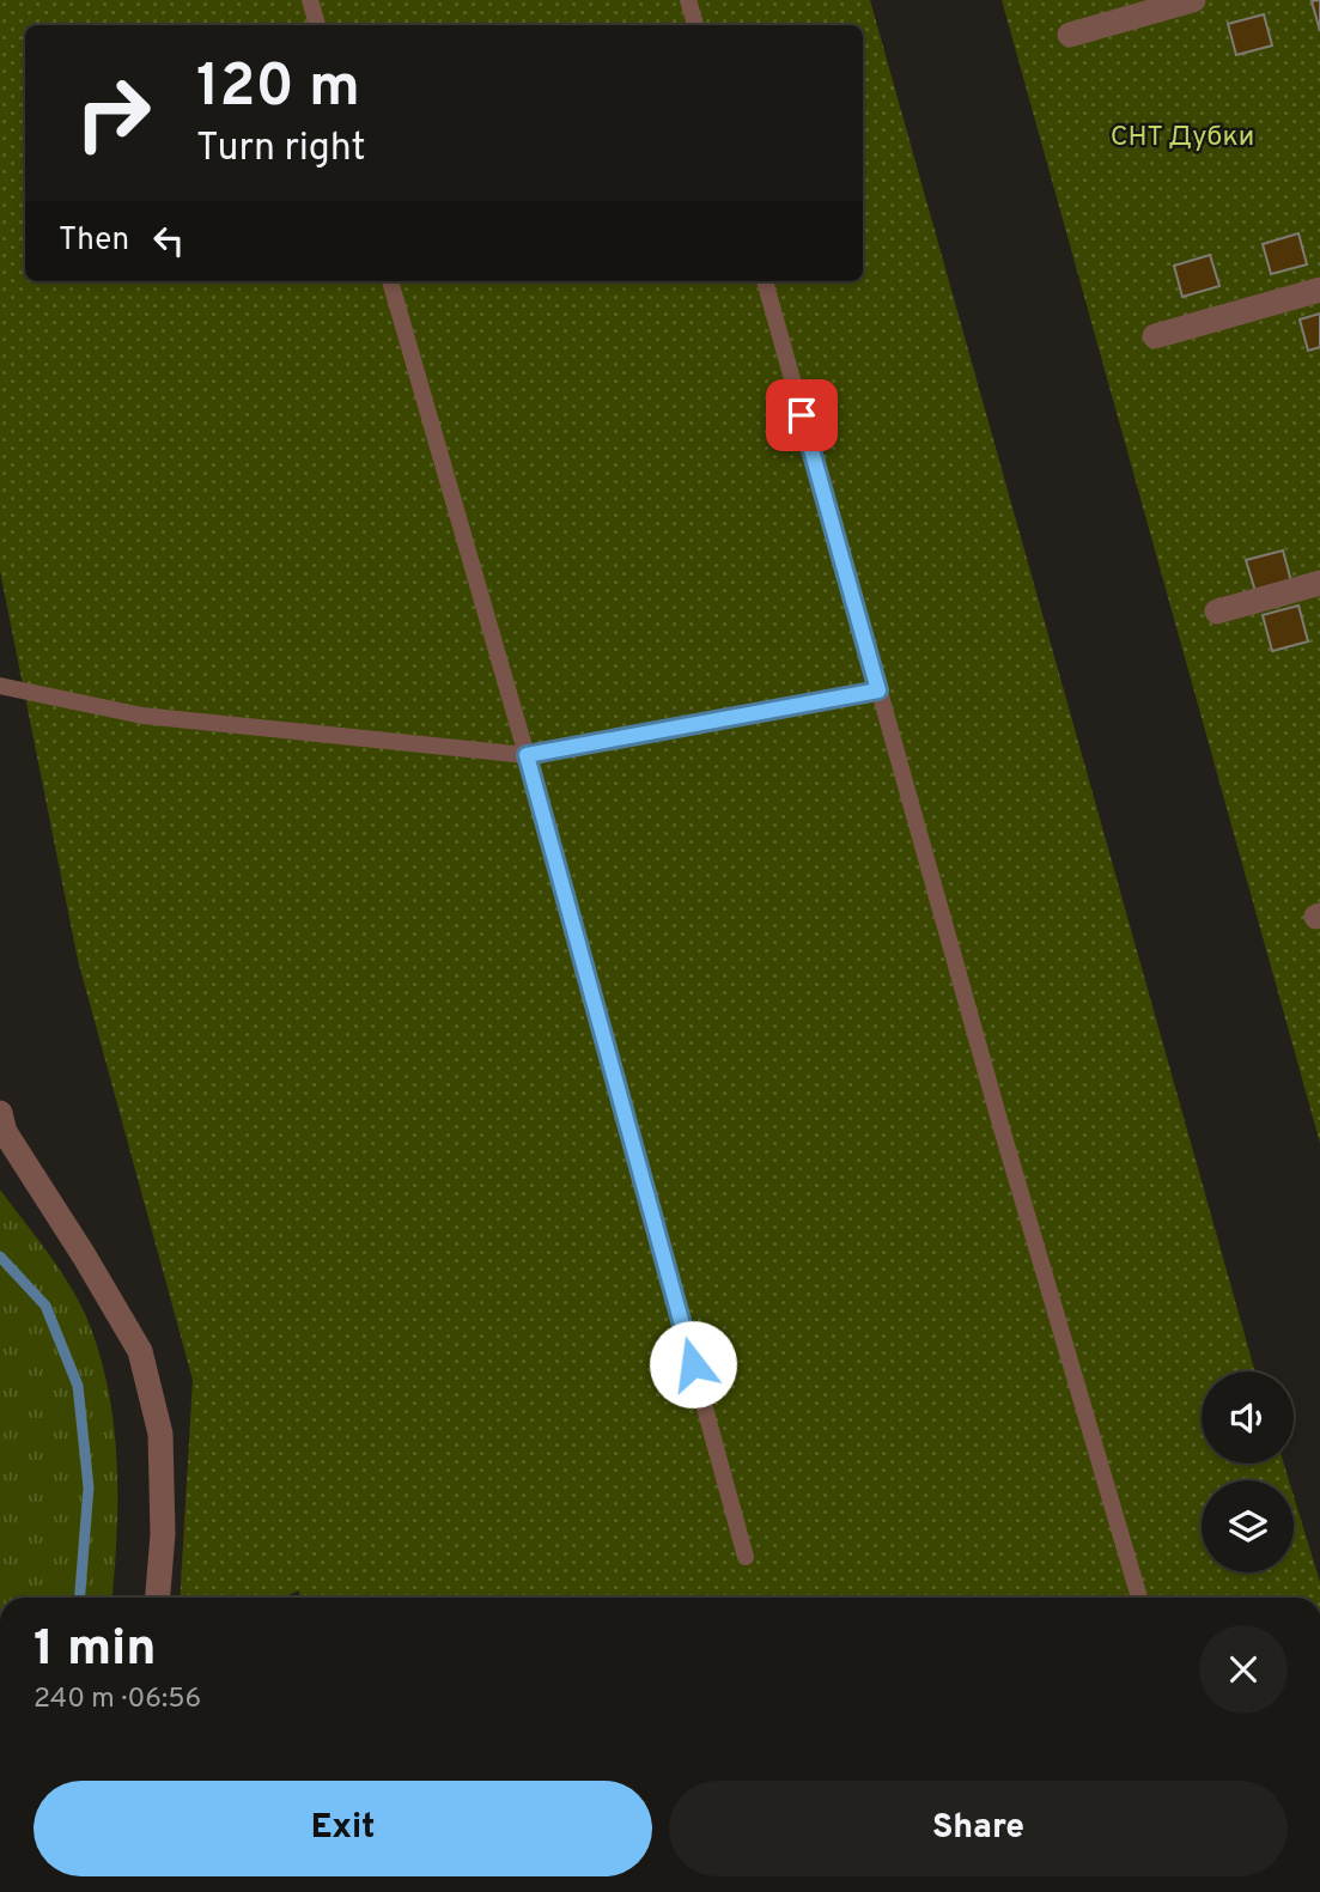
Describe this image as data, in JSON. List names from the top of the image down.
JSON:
{
  "parks": ["СНТ Дубки"],
  "page": {
    "turn": ["120 m", "Turn right"],
    "then": "Then",
    "heading": ["1 min", "240 m · 06:56"],
    "buttons": ["Exit", "Share"]
  }
}
